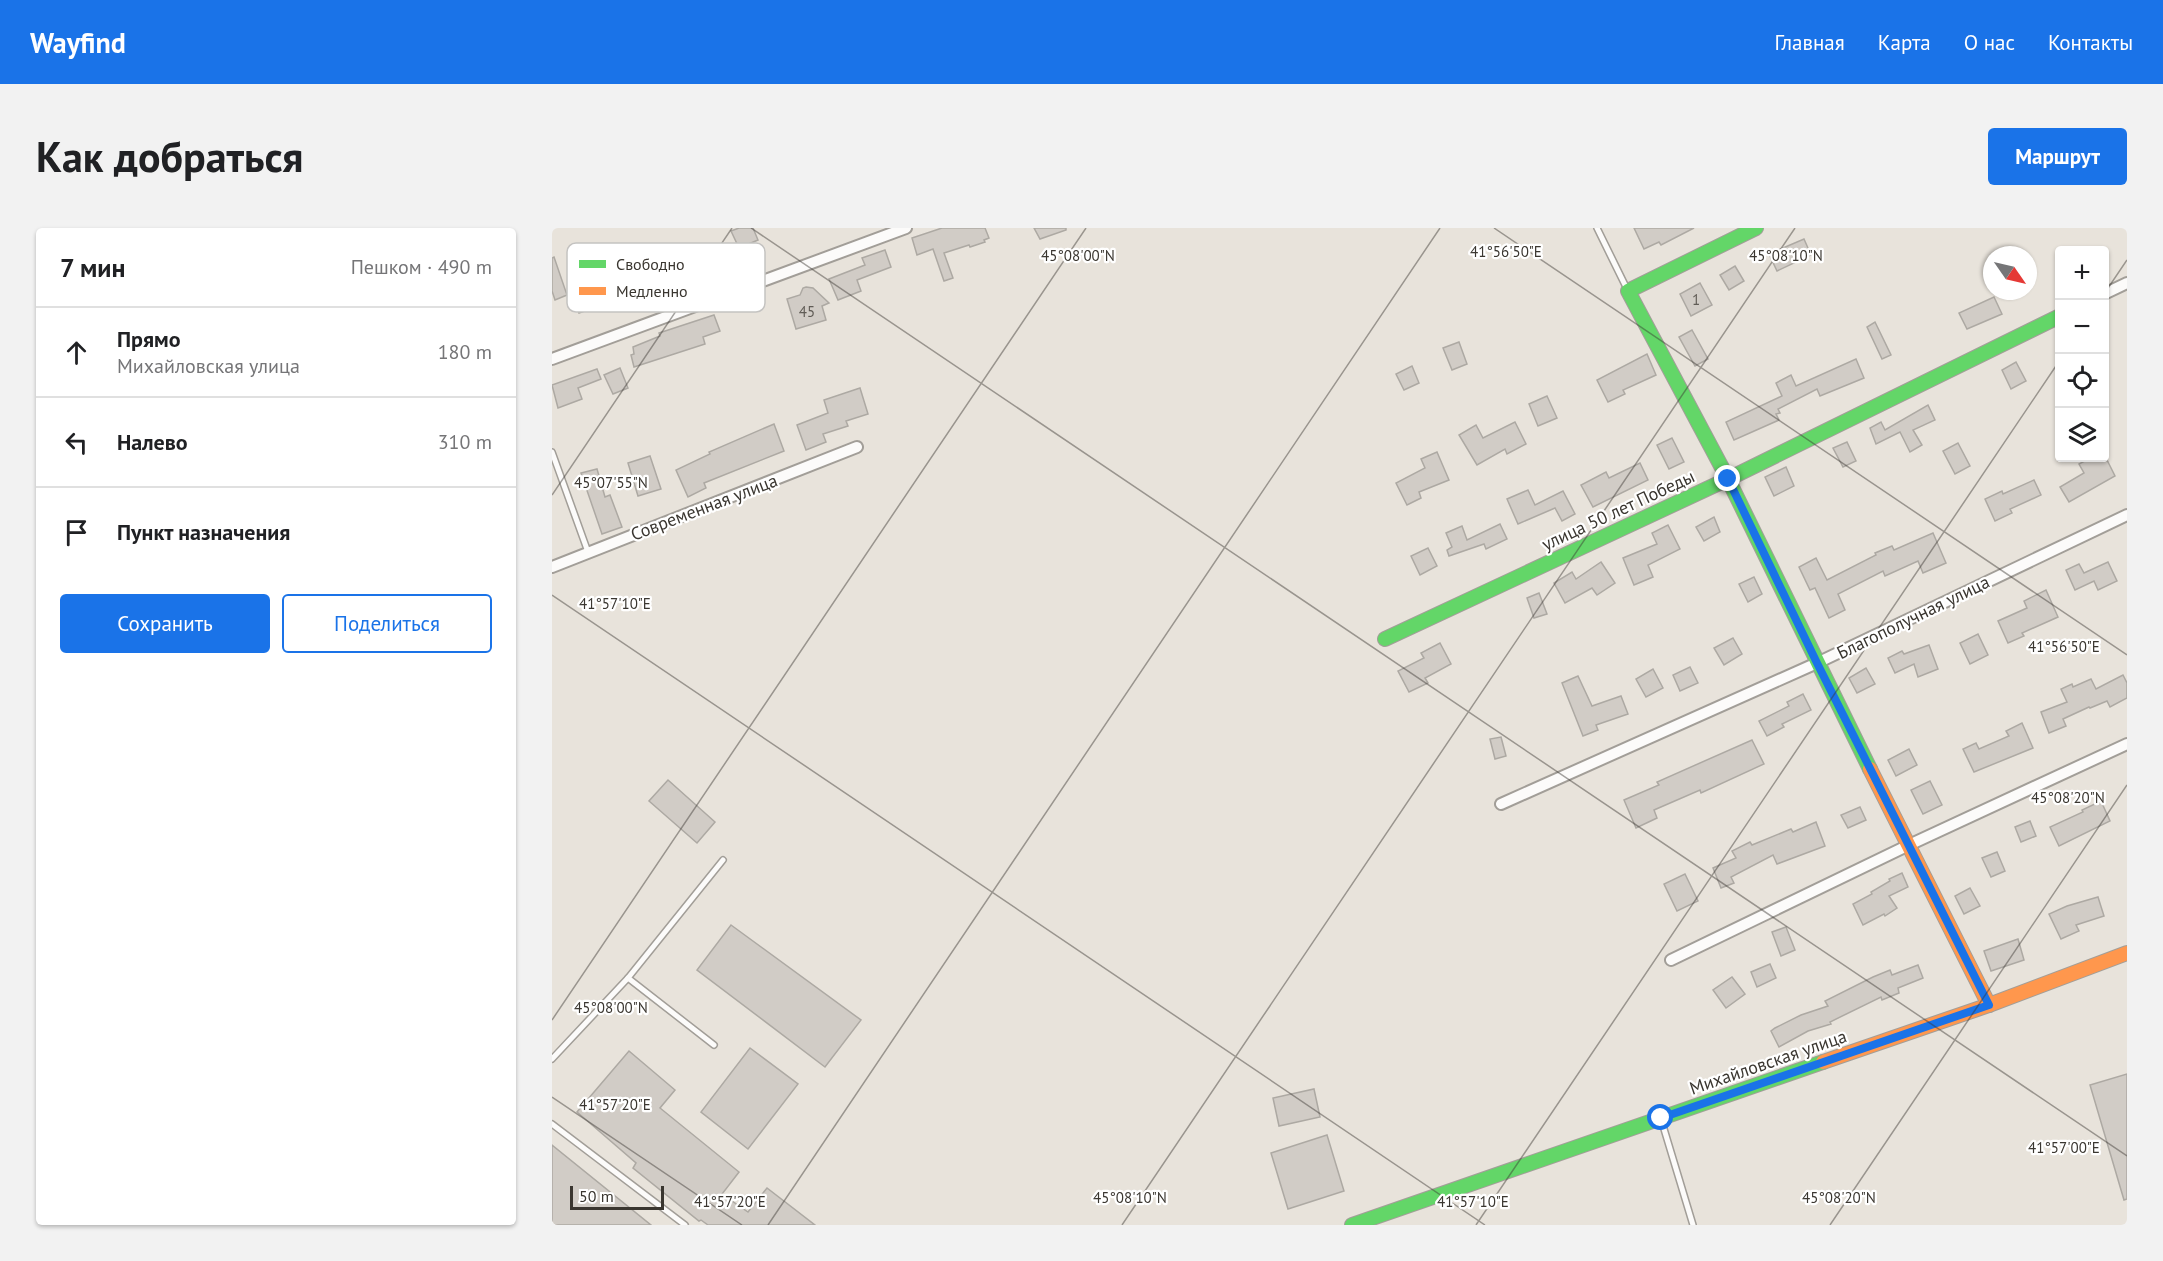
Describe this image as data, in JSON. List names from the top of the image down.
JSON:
{
  "streets": {
    "street": [
      "Современная улица",
      "улица 50 лет Победы",
      "Благополучная улица",
      "Михайловская улица"
    ]
  },
  "house_numbers": ["1", "45"],
  "legend": ["Свободно", "Медленно"],
  "scale_bar": "50 m",
  "north": "bottom right",
  "page": {
    "header": "Wayfind",
    "nav": [
      "Главная",
      "Карта",
      "О нас",
      "Контакты"
    ],
    "buttons": [
      "Маршрут",
      ["Сохранить", "Поделиться"]
    ],
    "title": "Как добраться",
    "heading": ["7 мин", "Пешком · 490 m"],
    "map_buttons": ["+", "−"],
    "list": [
      ["Прямо", "Михайловская улица", "180 m"],
      ["Налево", "310 m"],
      "Пункт назначения"
    ],
    "scale": "50 m"
  },
  "coordinates": [
    "41°56'50\"E",
    "45°08'00\"N",
    "45°08'10\"N",
    "45°07'55\"N",
    "41°57'10\"E",
    "45°08'20\"N",
    "41°57'20\"E",
    "41°57'00\"E"
  ]
}
